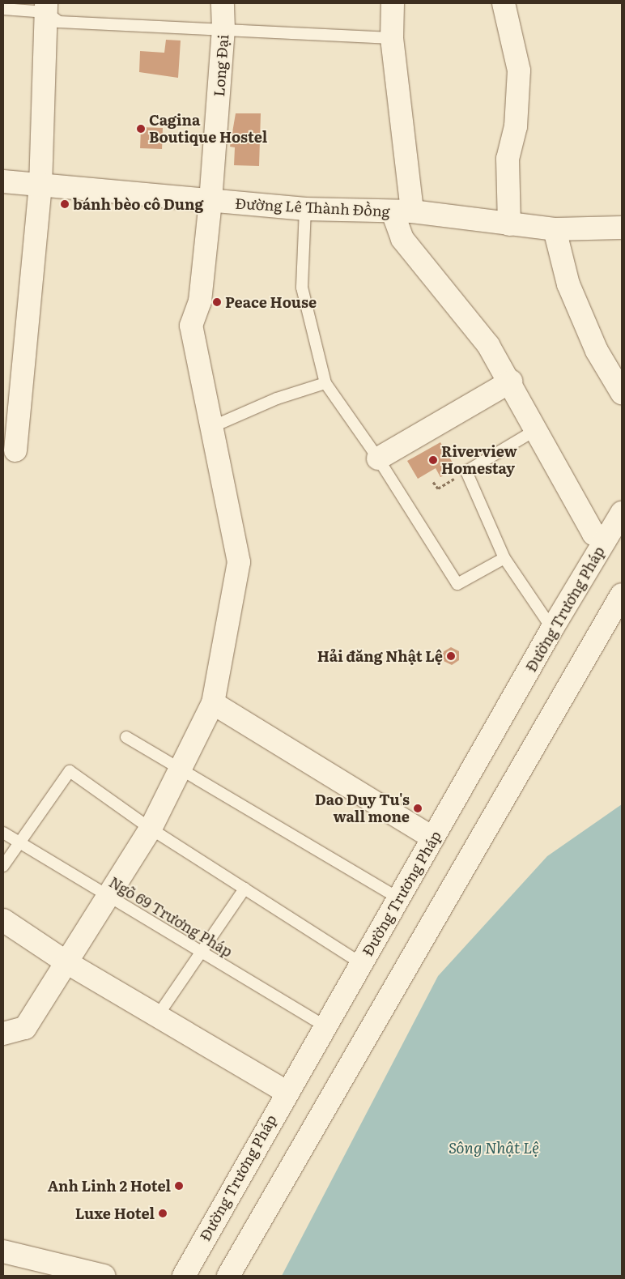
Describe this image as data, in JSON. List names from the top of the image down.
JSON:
{
  "streets": {
    "street": ["Long Đại", "Đường Lê Thành Đồng", "Đường Trương Pháp"],
    "lane": ["Ngõ 69 Trương Pháp"]
  },
  "crossings": [
    ["Long Đại", "Đường Lê Thành Đồng"],
    ["Long Đại", "Ngõ 69 Trương Pháp"],
    ["Đường Trương Pháp", "Ngõ 69 Trương Pháp"]
  ],
  "water": ["Sông Nhật Lệ"],
  "places": [
    "Cagina Boutique Hostel",
    "bánh bèo cô Dung",
    "Peace House",
    "Riverview Homestay",
    "Hải đăng Nhật Lệ",
    "Dao Duy Tu's wall mone",
    "Anh Linh 2 Hotel",
    "Luxe Hotel"
  ]
}
